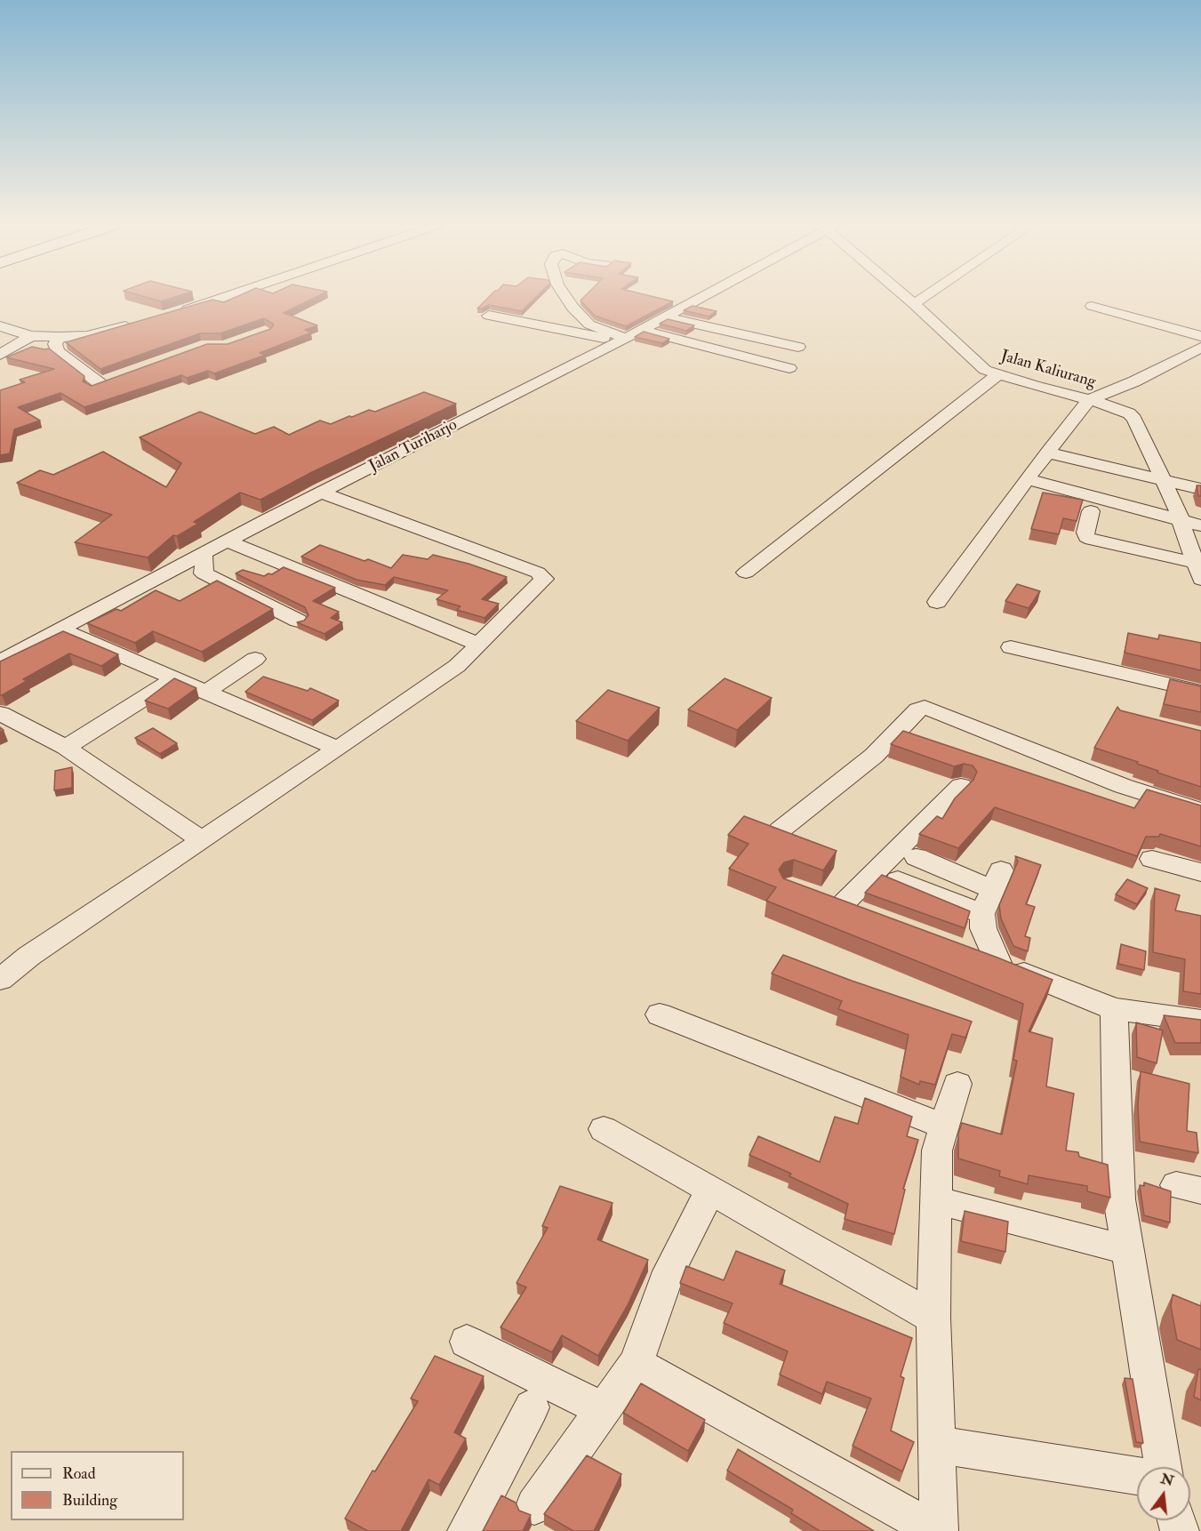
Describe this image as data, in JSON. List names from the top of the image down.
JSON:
{
  "streets": {
    "street": ["Jalan Kaliurang", "Jalan Turiharjo"]
  },
  "legend": ["Road", "Building"],
  "north": "top"
}
